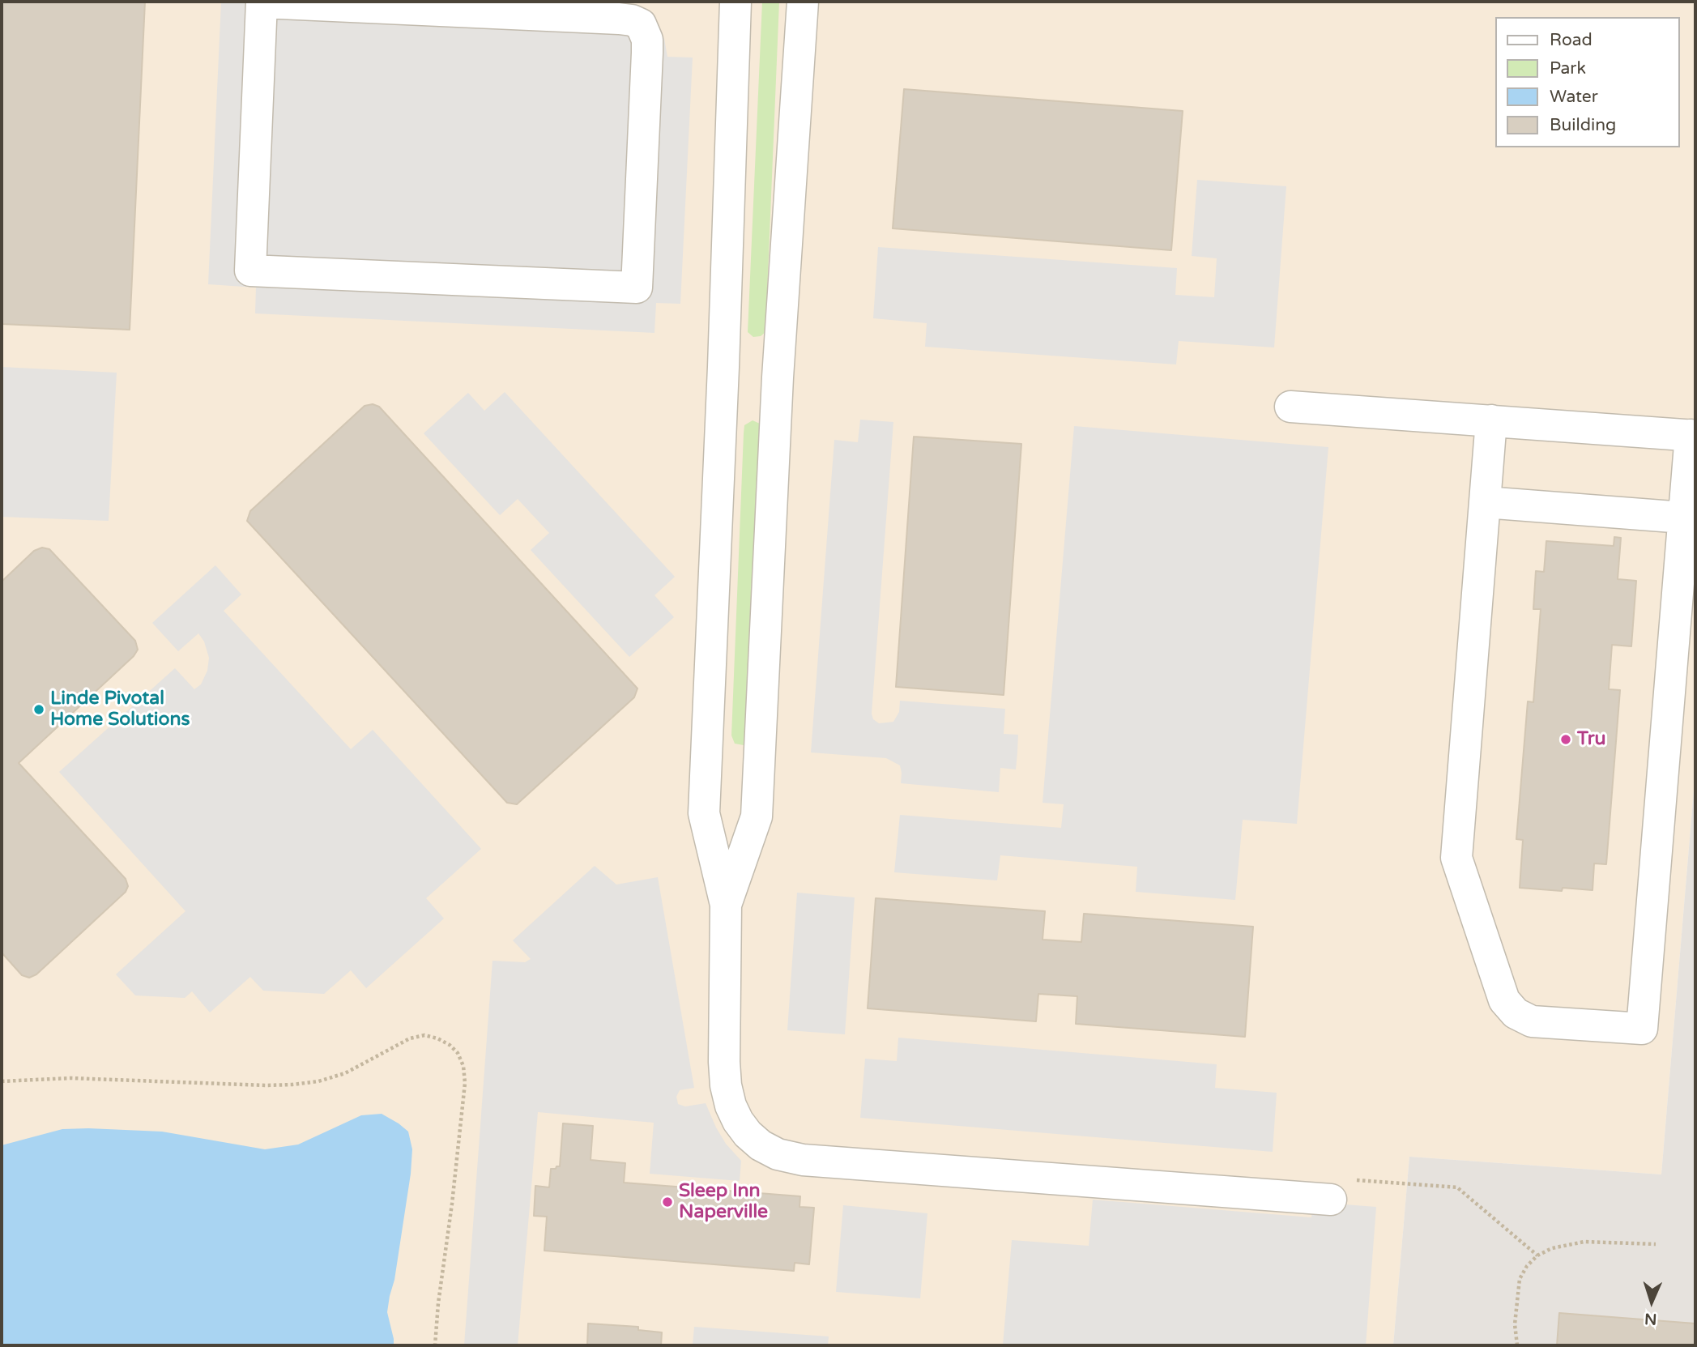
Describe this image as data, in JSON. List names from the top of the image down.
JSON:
{
  "places": ["Linde Pivotal Home Solutions", "Tru", "Sleep Inn Naperville"],
  "legend": [
    "Road",
    "Park",
    "Water",
    "Building"
  ],
  "north": "bottom"
}
